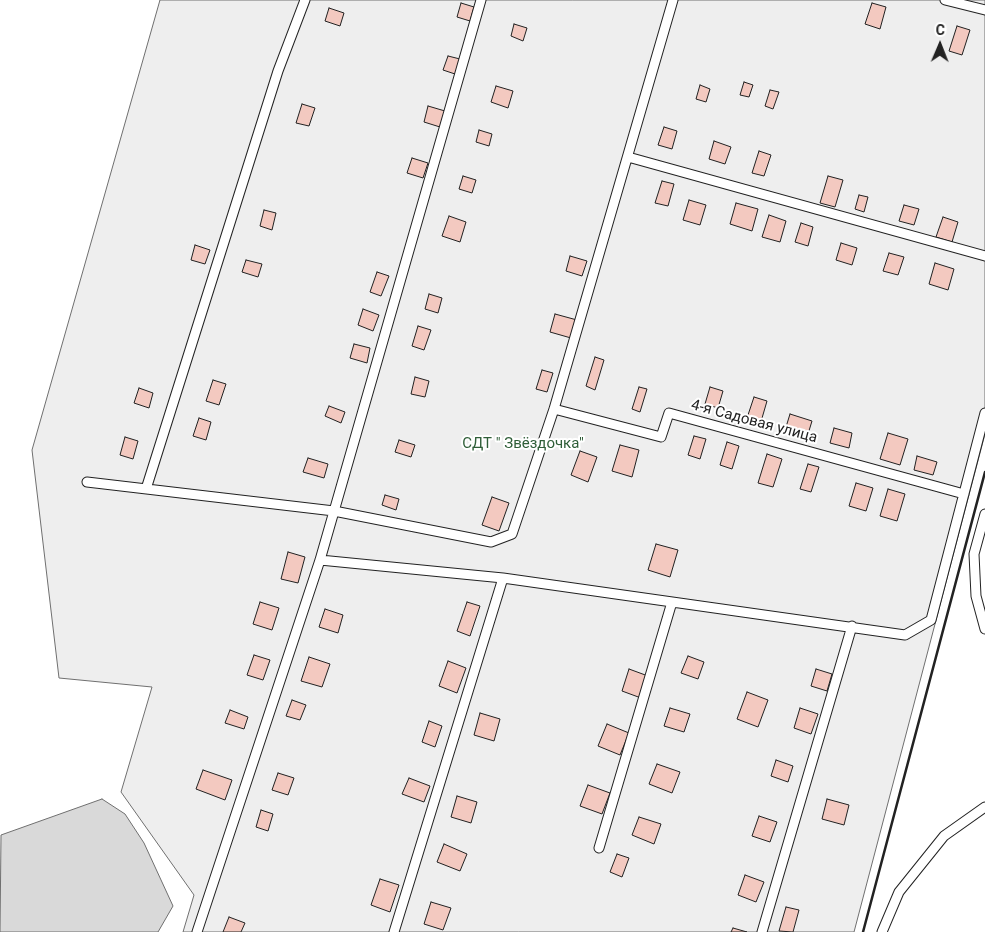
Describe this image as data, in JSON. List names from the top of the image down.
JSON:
{
  "streets": {
    "lane": ["4-я Садовая улица"]
  },
  "parks": ["СДТ \" Звёздочка\""],
  "north": "top"
}
